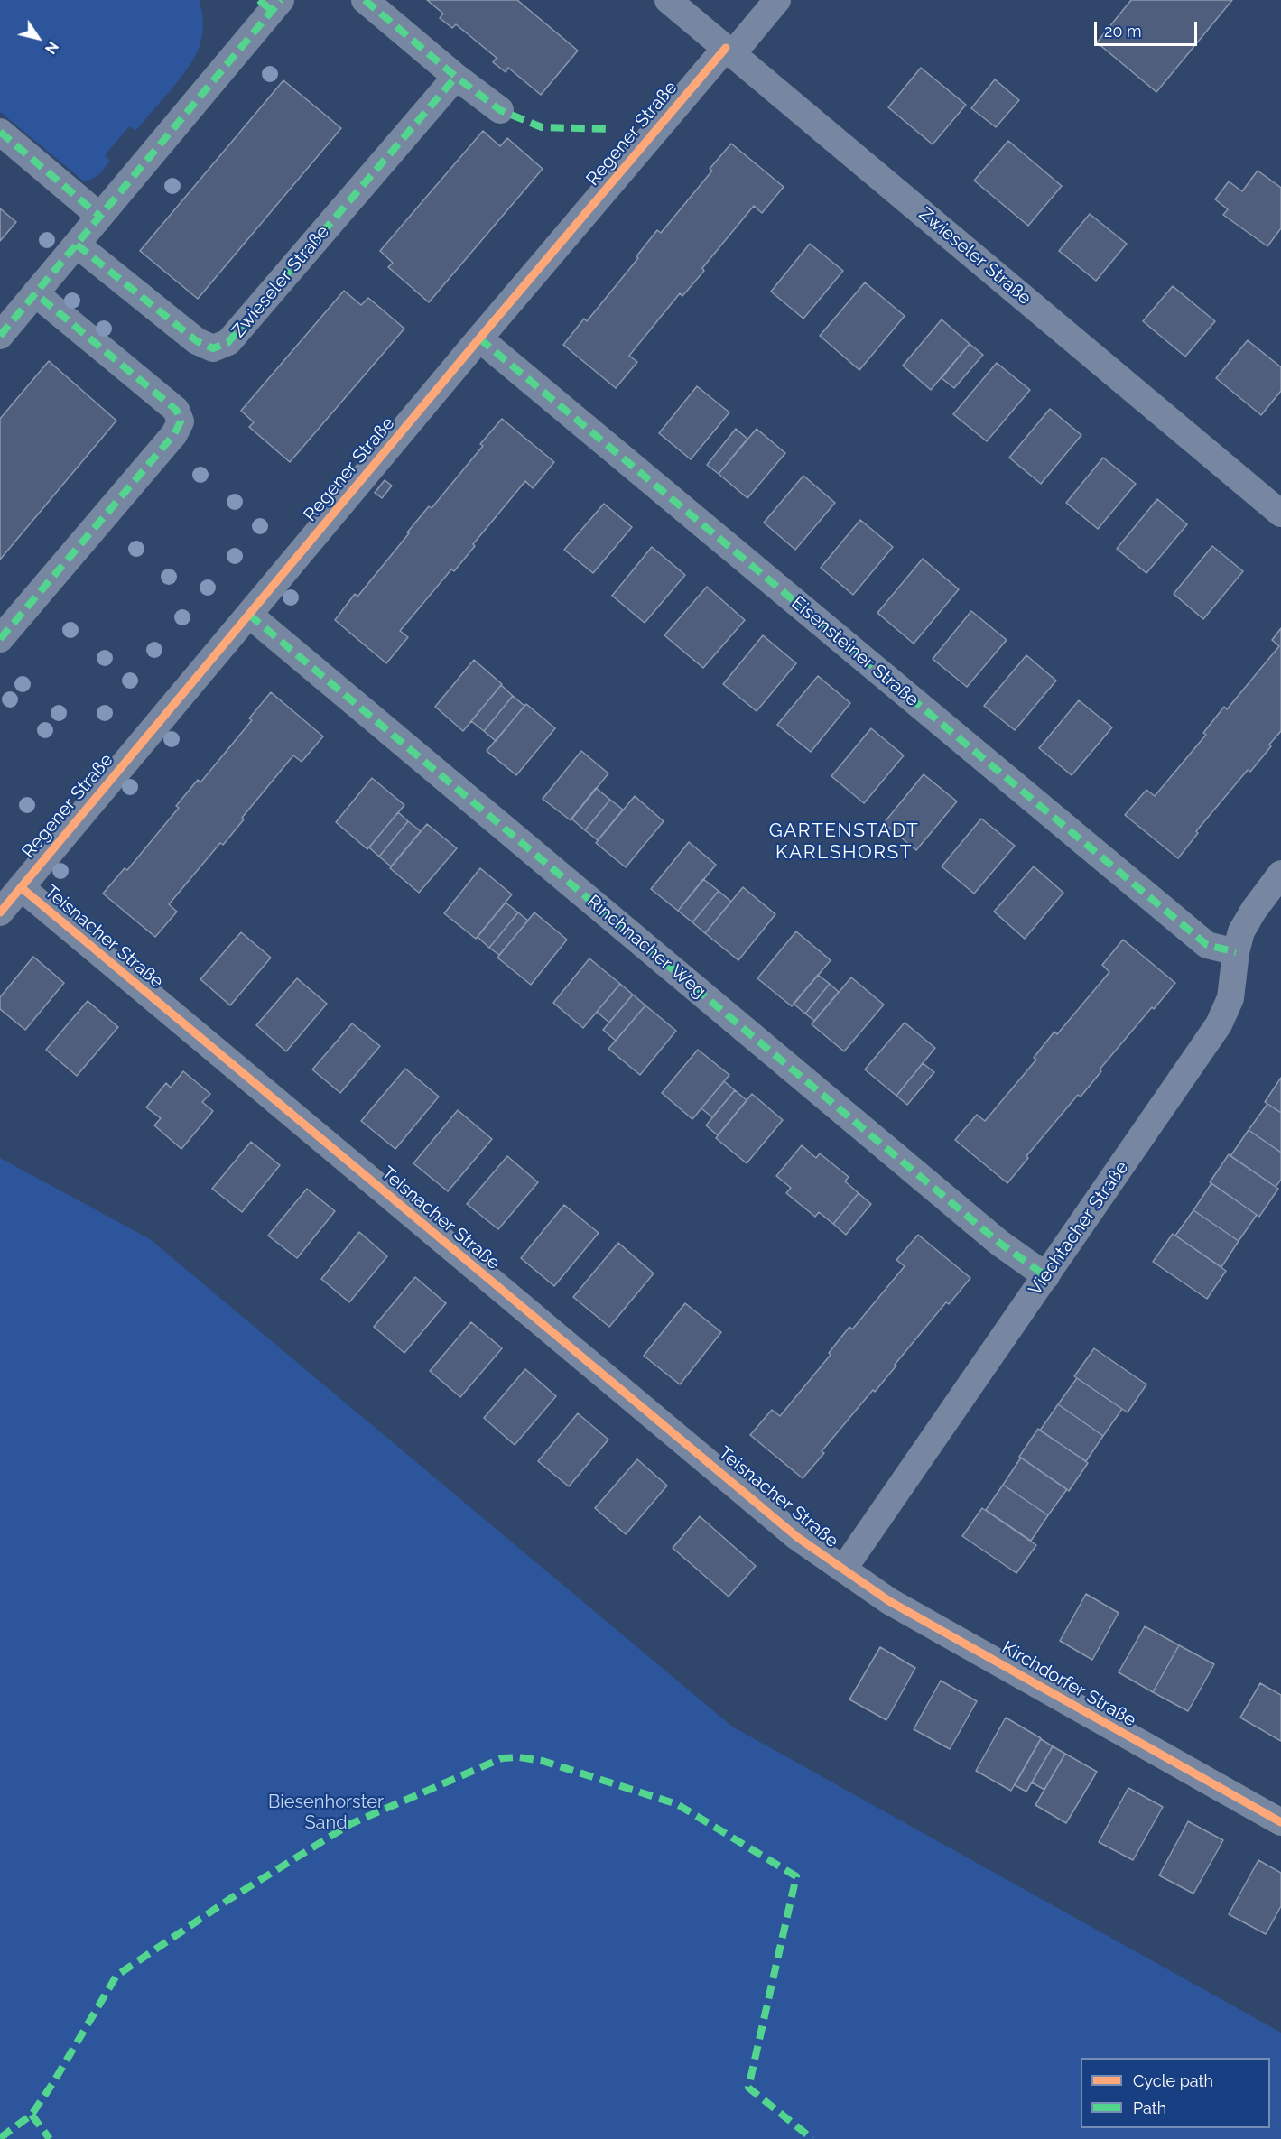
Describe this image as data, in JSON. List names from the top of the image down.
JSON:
{
  "streets": {
    "street": [
      "Regener Straße",
      "Zwieseler Straße",
      "Eisensteiner Straße",
      "Teisnacher Straße",
      "Rinchnacher Weg",
      "Viechtacher Straße",
      "Kirchdorfer Straße"
    ]
  },
  "crossings": [
    ["Regener Straße", "Zwieseler Straße"],
    ["Regener Straße", "Eisensteiner Straße"],
    ["Regener Straße", "Teisnacher Straße"],
    ["Regener Straße", "Rinchnacher Weg"],
    ["Eisensteiner Straße", "Viechtacher Straße"],
    ["Teisnacher Straße", "Viechtacher Straße"],
    ["Teisnacher Straße", "Kirchdorfer Straße"],
    ["Rinchnacher Weg", "Viechtacher Straße"],
    ["Viechtacher Straße", "Kirchdorfer Straße"]
  ],
  "districts": ["GARTENSTADT KARLSHORST"],
  "parks": ["Biesenhorster Sand"],
  "legend": ["Cycle path", "Path"],
  "scale_bar": "20 m",
  "north": "bottom right"
}
